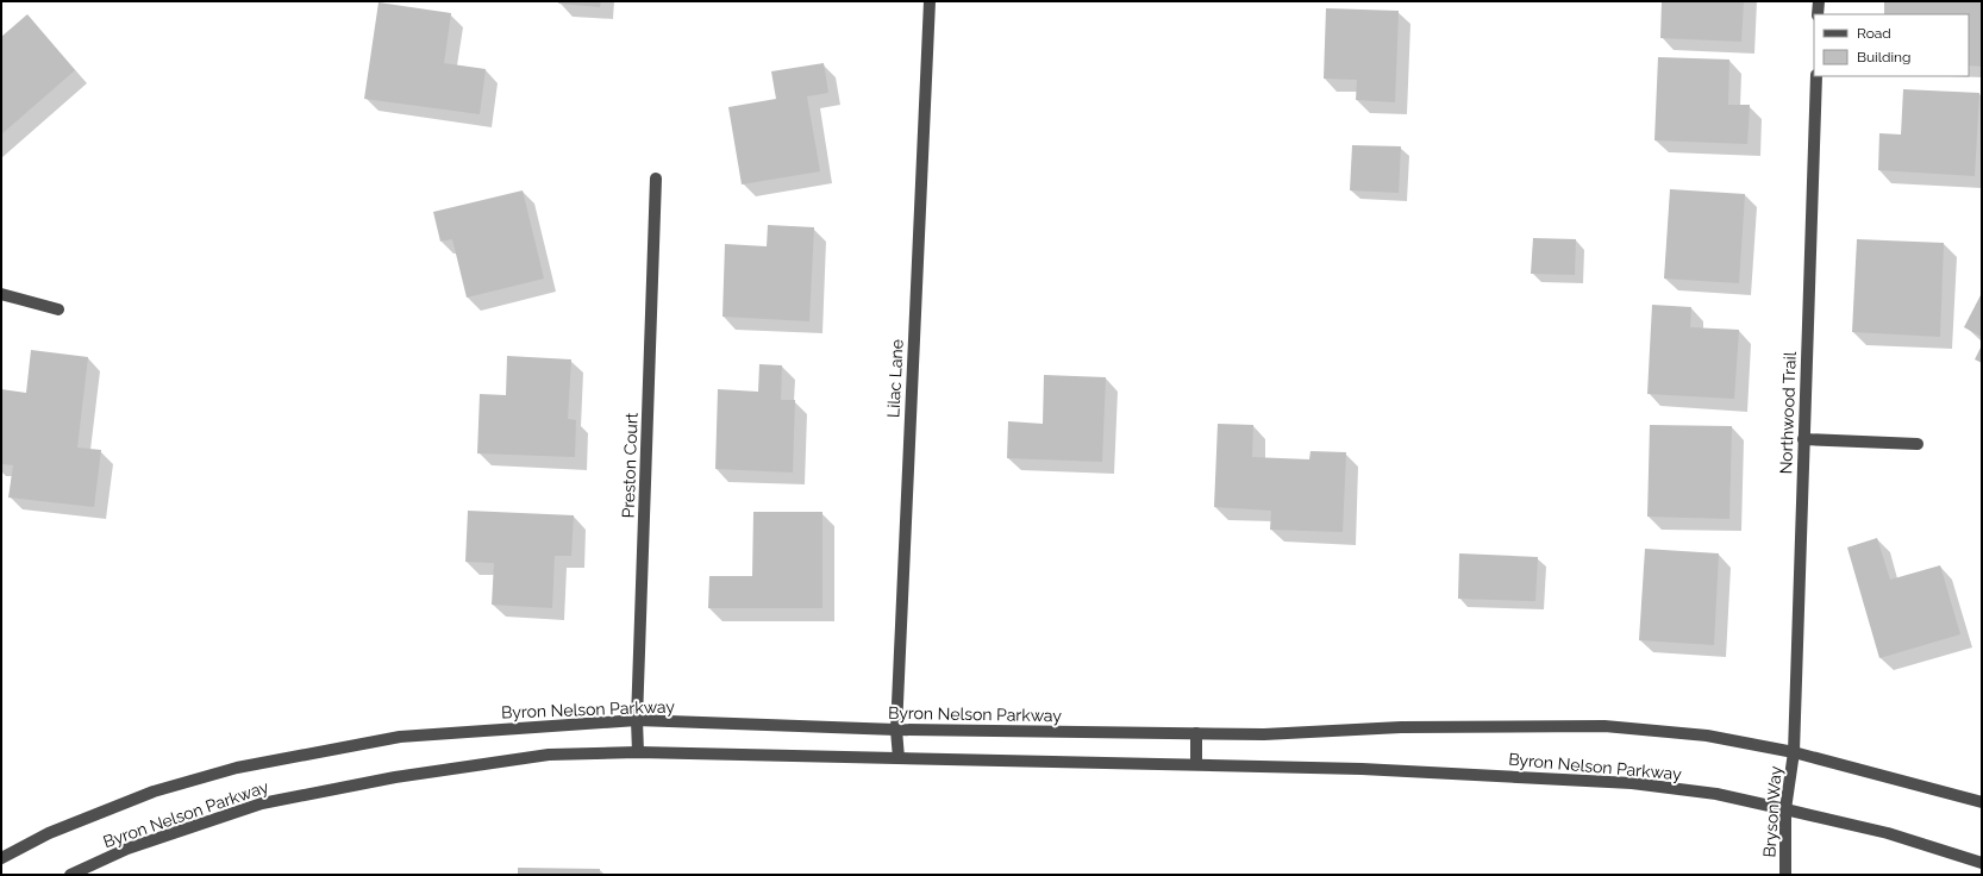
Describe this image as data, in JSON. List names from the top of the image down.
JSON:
{
  "streets": {
    "street": [
      "Lilac Lane",
      "Northwood Trail",
      "Preston Court",
      "Byron Nelson Parkway",
      "Bryson Way"
    ]
  },
  "crossings": [
    ["Lilac Lane", "Byron Nelson Parkway"],
    ["Northwood Trail", "Byron Nelson Parkway"],
    ["Northwood Trail", "Bryson Way"],
    ["Preston Court", "Byron Nelson Parkway"],
    ["Byron Nelson Parkway", "Bryson Way"]
  ],
  "legend": ["Road", "Building"]
}
